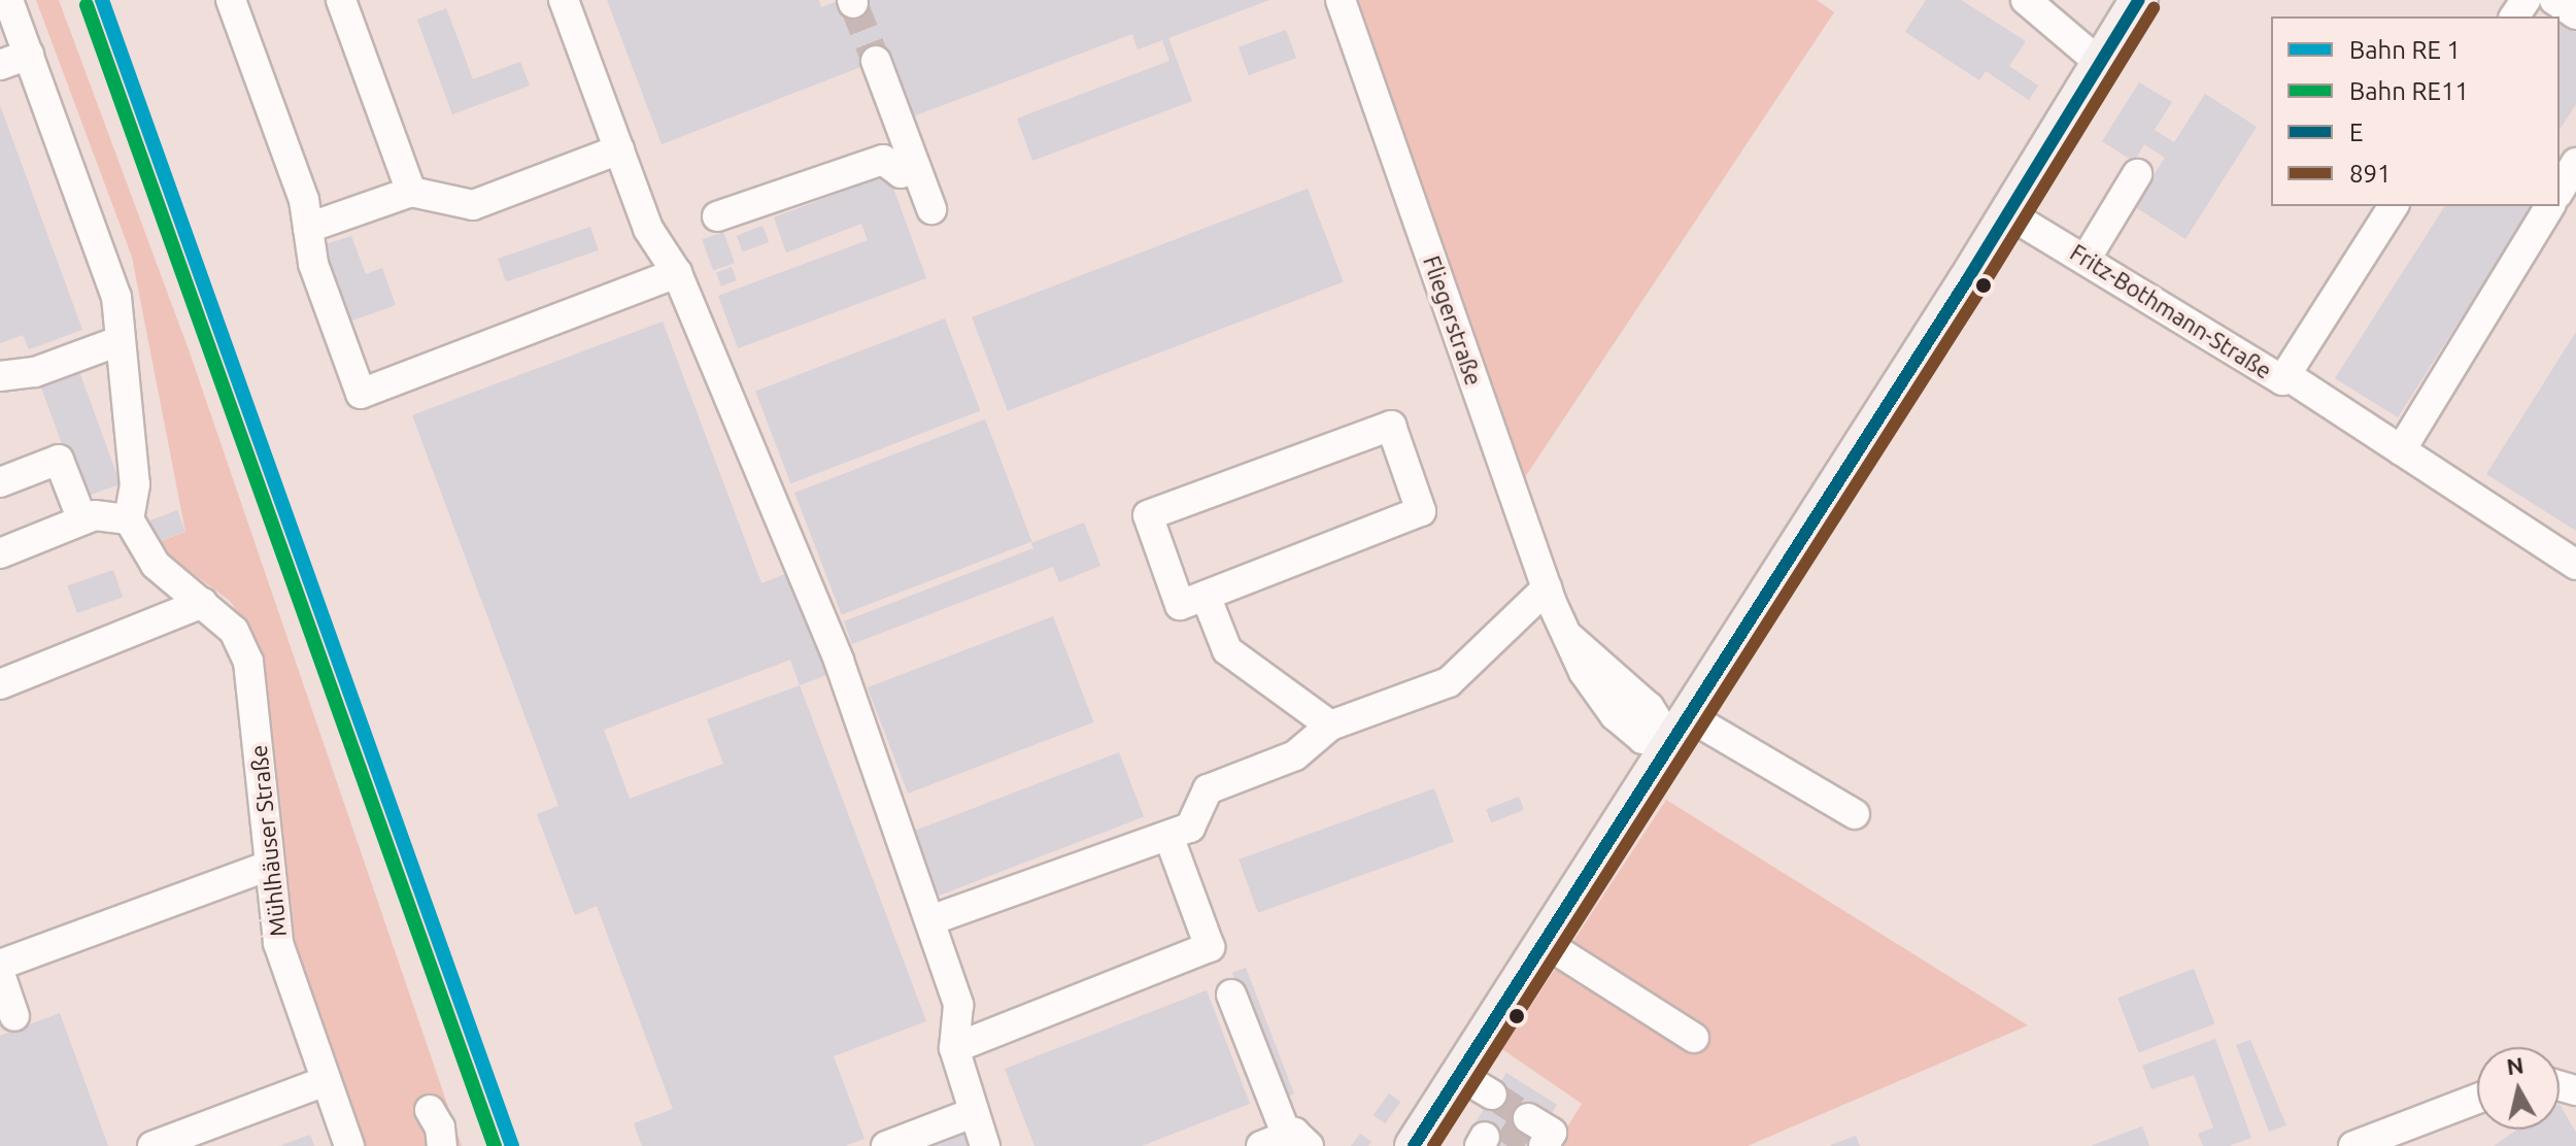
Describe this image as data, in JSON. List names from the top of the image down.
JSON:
{
  "streets": {
    "street": ["Fritz-Bothmann-Straße", "Fliegerstraße", "Mühlhäuser Straße"]
  },
  "lines": ["transit line E", "rail line RE11", "transit line 891"],
  "legend": [
    "Bahn RE 1",
    "Bahn RE11",
    "E",
    "891"
  ],
  "north": "top"
}
